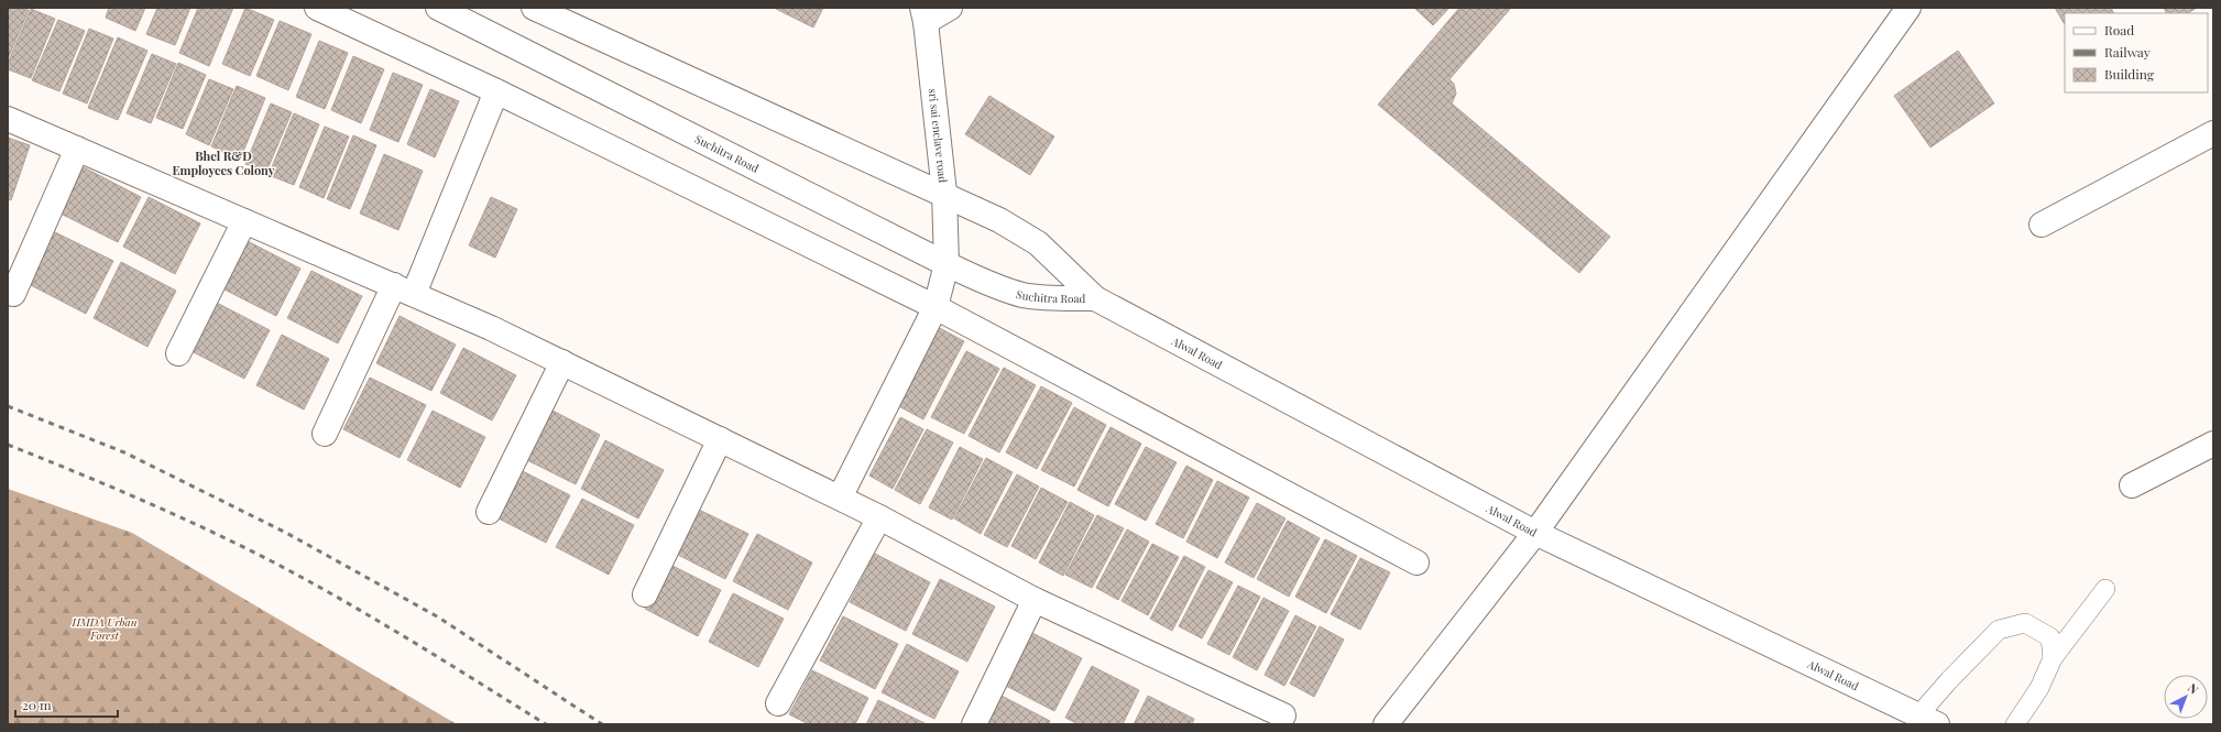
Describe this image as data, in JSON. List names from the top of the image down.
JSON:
{
  "streets": {
    "street": ["sri sai enclave road", "Suchitra Road", "Alwal Road"]
  },
  "crossings": [
    ["sri sai enclave road", "Suchitra Road"],
    ["Suchitra Road", "Alwal Road"]
  ],
  "districts": ["Bhel R&D Employees Colony"],
  "parks": ["HMDA Urban Forest"],
  "legend": ["Road", "Railway", "Building"],
  "scale_bar": "20 m",
  "north": "top right"
}
